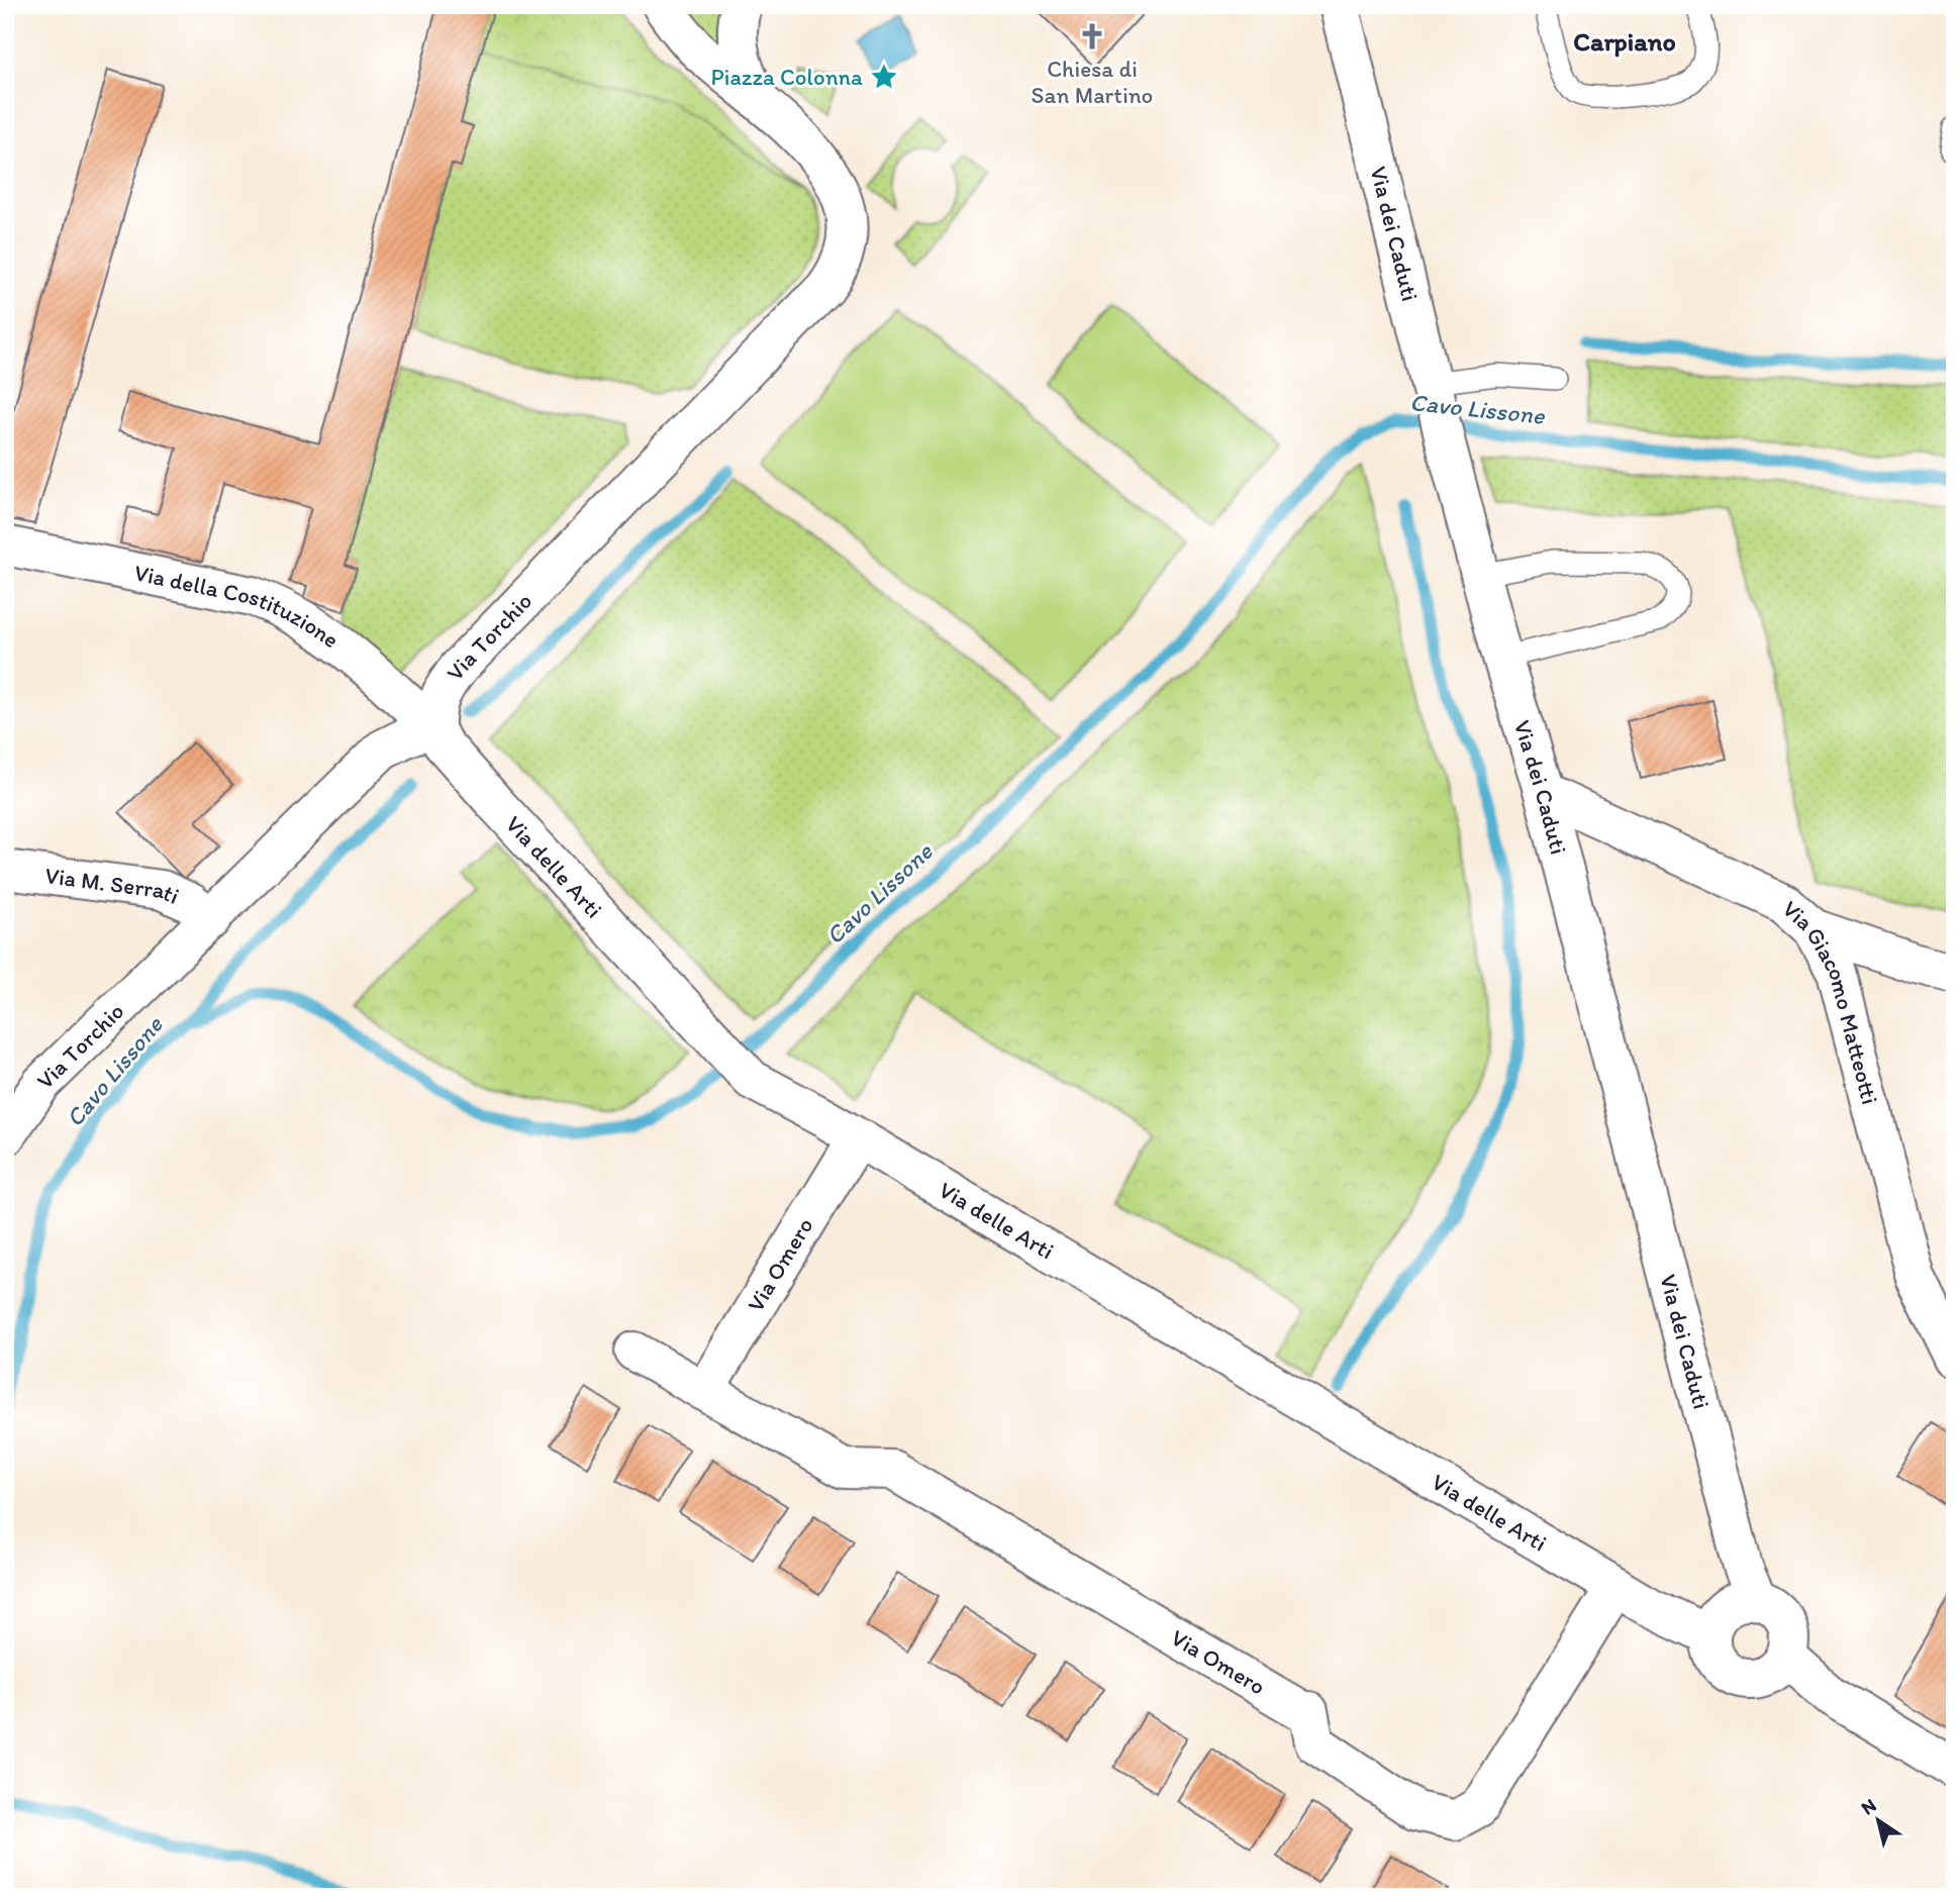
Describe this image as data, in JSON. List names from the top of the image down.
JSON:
{
  "streets": {
    "street": [
      "Via dei Caduti",
      "Via della Costituzione",
      "Via Torchio",
      "Via delle Arti",
      "Via M. Serrati",
      "Via Giacomo Matteotti",
      "Via Omero"
    ]
  },
  "crossings": [
    ["Via dei Caduti", "Via delle Arti"],
    ["Via dei Caduti", "Via Giacomo Matteotti"],
    ["Via della Costituzione", "Via Torchio"],
    ["Via della Costituzione", "Via delle Arti"],
    ["Via Torchio", "Via delle Arti"],
    ["Via Torchio", "Via M. Serrati"],
    ["Via delle Arti", "Via Omero"]
  ],
  "districts": ["Carpiano"],
  "water": ["Cavo Lissone"],
  "places": {
    "church": ["Chiesa di San Martino"],
    "place": ["Piazza Colonna"]
  },
  "north": "top left"
}
